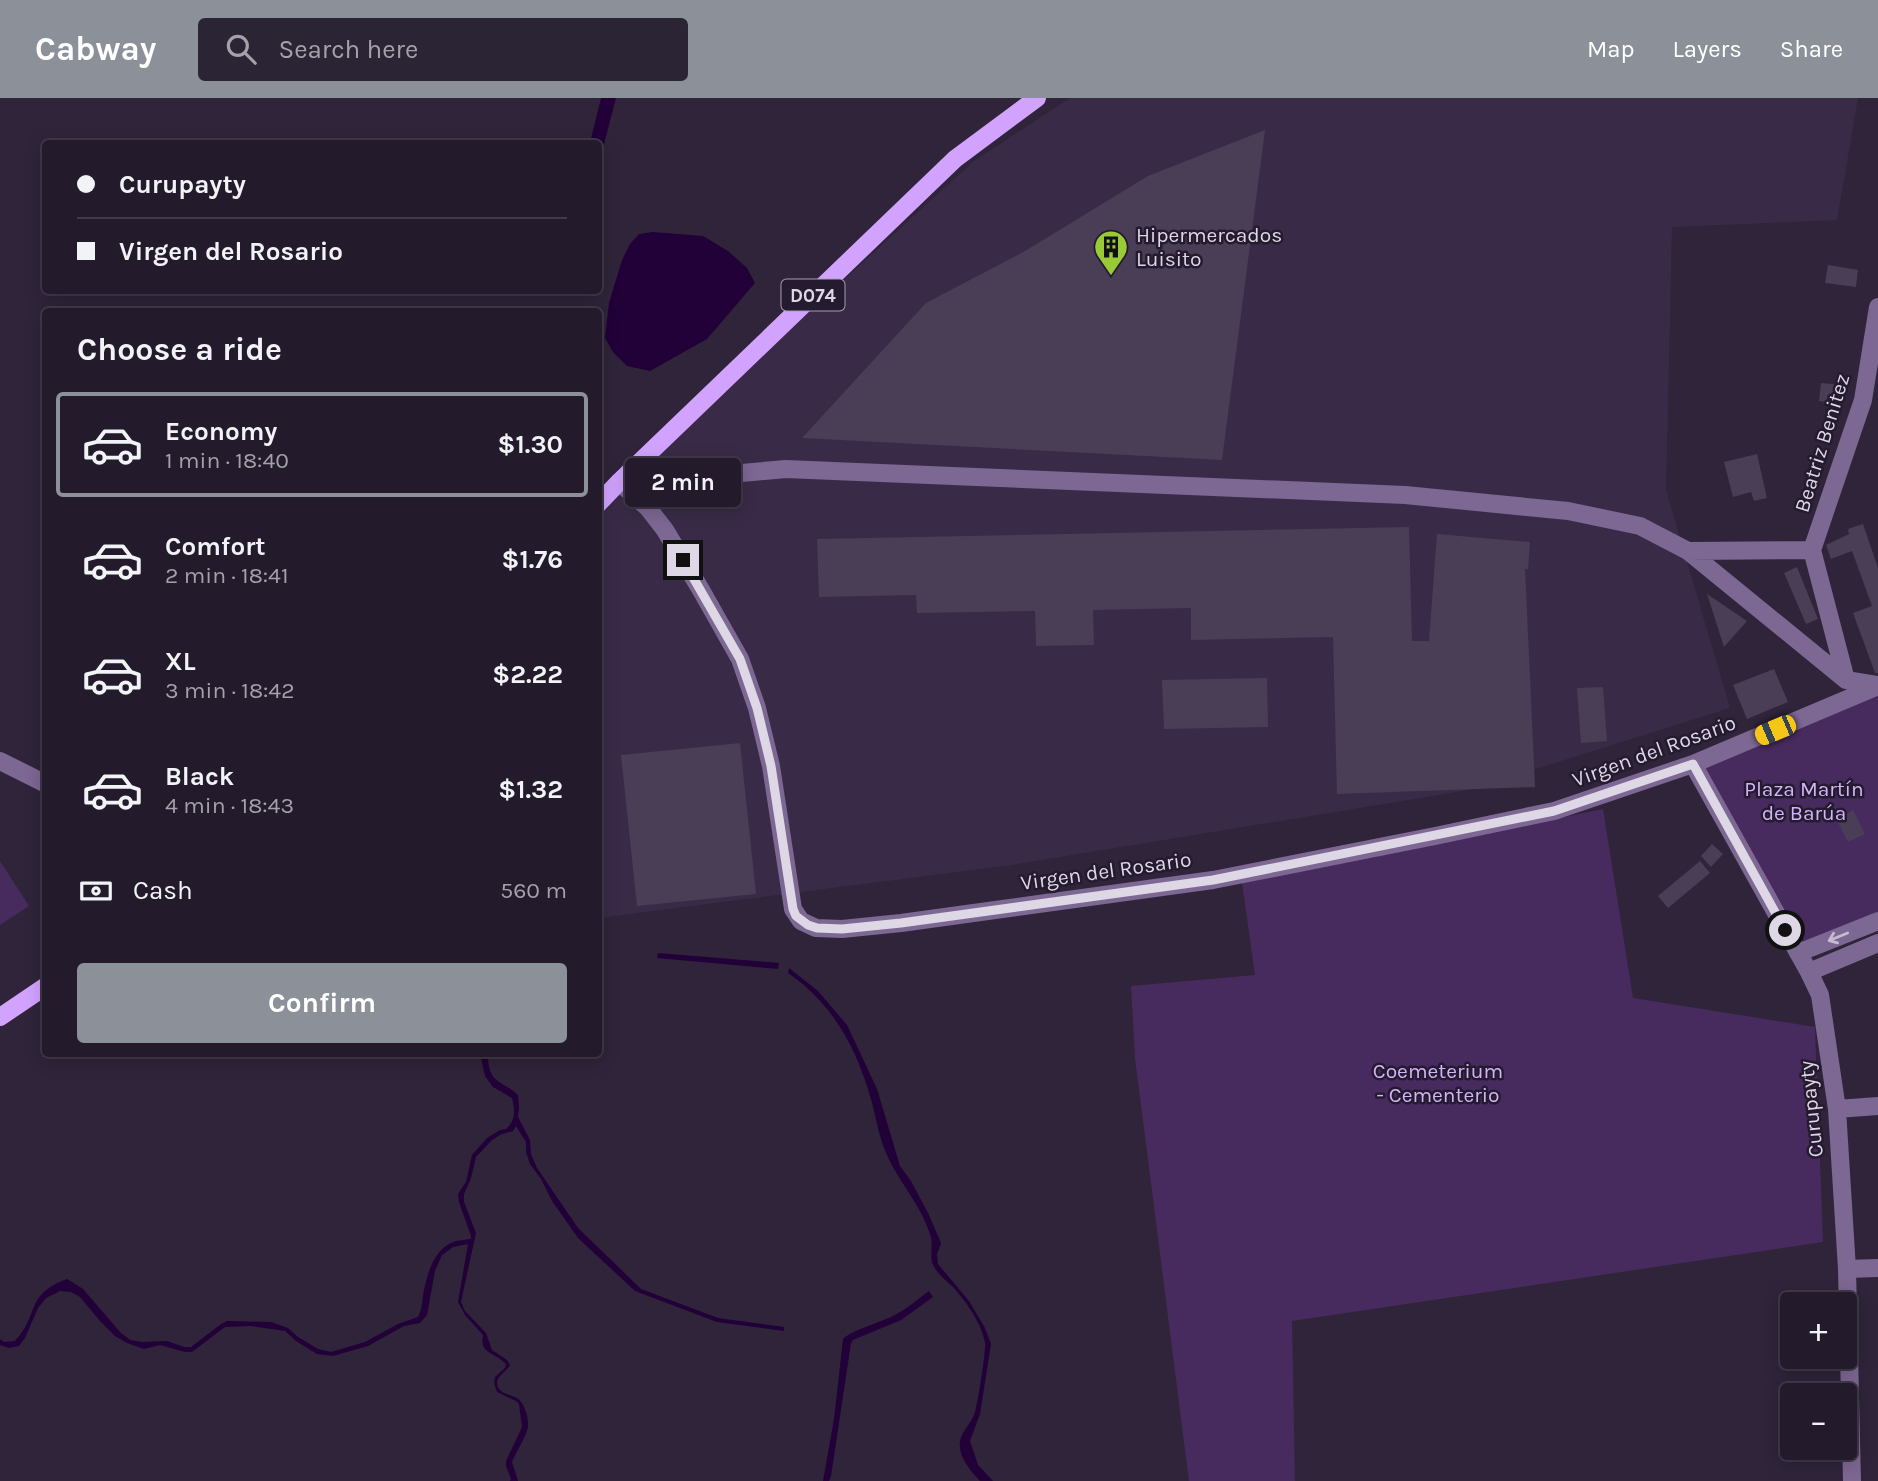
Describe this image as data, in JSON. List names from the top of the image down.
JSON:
{
  "streets": {
    "main road": ["D074"],
    "street": ["Beatriz Benitez", "Virgen del Rosario", "Curupayty"]
  },
  "crossings": [
    ["D074", "Virgen del Rosario"],
    ["Virgen del Rosario", "Curupayty"]
  ],
  "parks": ["Plaza Martín de Barúa", "Coemeterium - Cementerio"],
  "places": {
    "building": ["Hipermercados Luisito"]
  },
  "page": {
    "header": "Cabway",
    "search": "Search here",
    "nav": ["Map", "Layers", "Share"],
    "banner": ["Curupayty", "Virgen del Rosario"],
    "heading": "Choose a ride",
    "list": [
      {
        "name": "Economy",
        "note": "1 min · 18:40",
        "value": "$1.30"
      },
      {
        "name": "Comfort",
        "note": "2 min · 18:41",
        "value": "$1.76"
      },
      {
        "name": "XL",
        "note": "3 min · 18:42",
        "value": "$2.22"
      },
      {
        "name": "Black",
        "note": "4 min · 18:43",
        "value": "$1.32"
      }
    ],
    "bubble": "2 min",
    "pay": ["Cash", "560 m"],
    "buttons": "Confirm",
    "map_buttons": ["+", "−"]
  }
}
